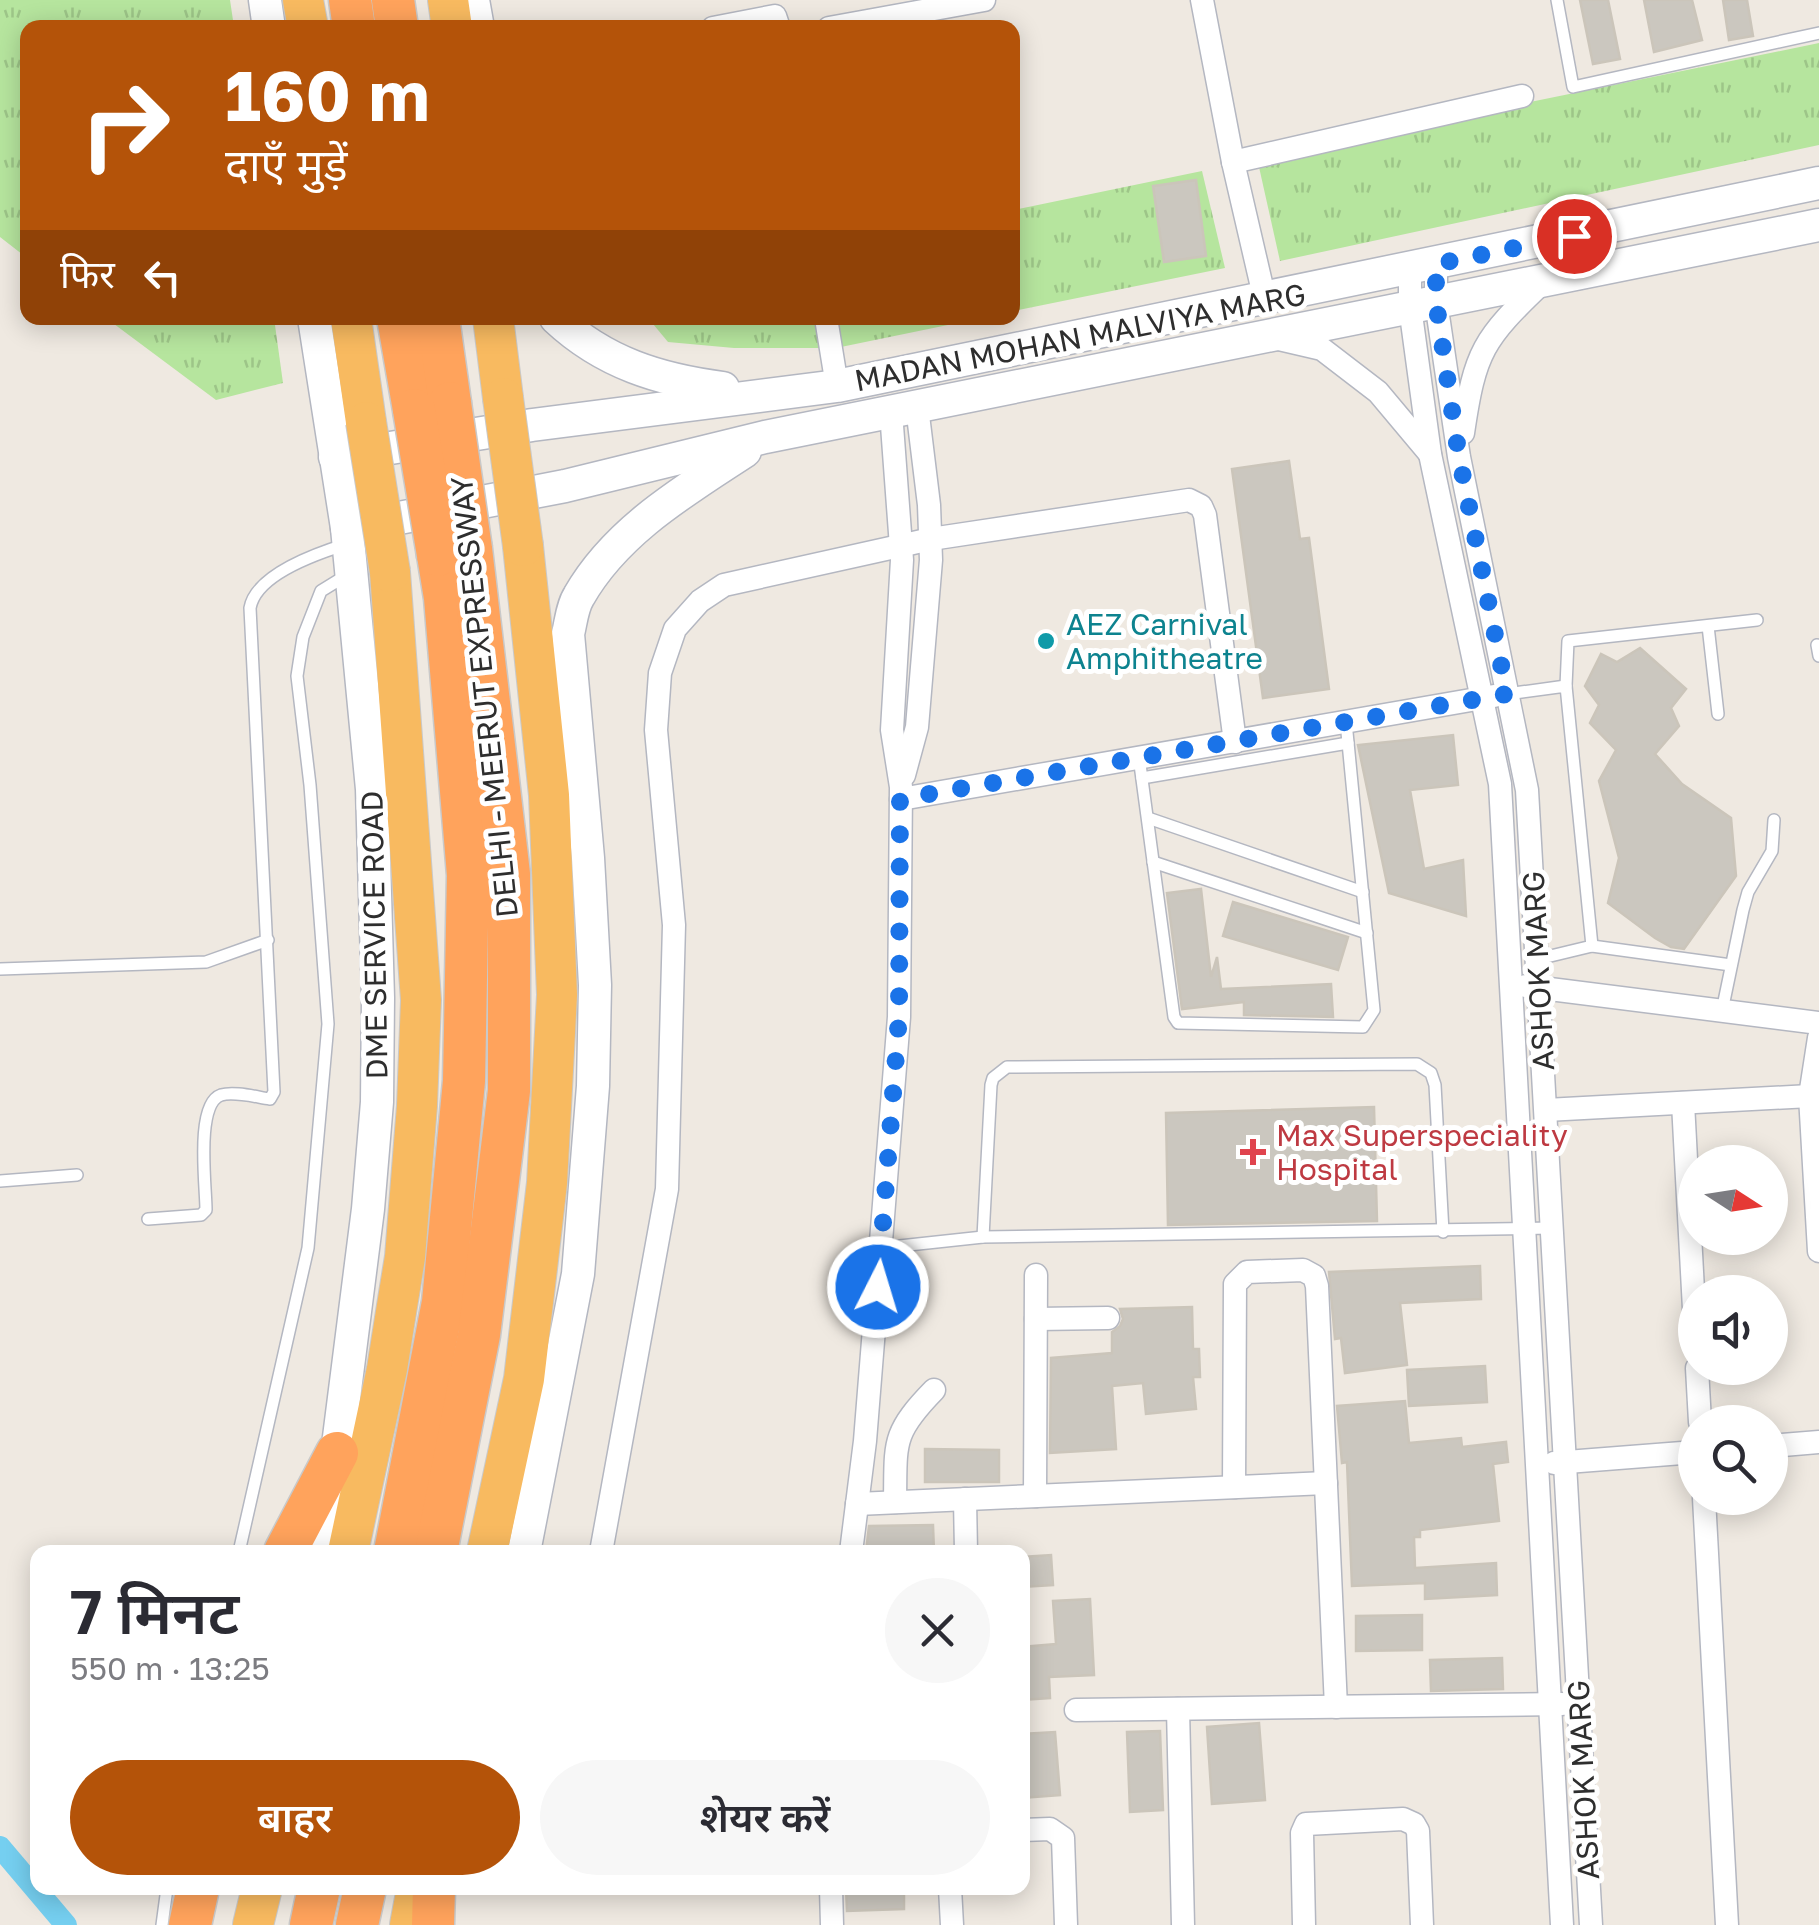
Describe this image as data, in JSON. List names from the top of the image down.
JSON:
{
  "streets": {
    "highway": ["DELHI - MEERUT EXPRESSWAY"],
    "main road": ["MADAN MOHAN MALVIYA MARG", "DME SERVICE ROAD"],
    "street": ["ASHOK MARG"]
  },
  "crossings": [
    ["MADAN MOHAN MALVIYA MARG", "DME SERVICE ROAD"],
    ["MADAN MOHAN MALVIYA MARG", "ASHOK MARG"]
  ],
  "places": {
    "other": ["AEZ Carnival Amphitheatre"],
    "health": ["Max Superspeciality Hospital"]
  },
  "north": "right",
  "page": {
    "turn": ["160 m", "दाएँ मुड़ें"],
    "then": "फिर",
    "heading": ["7 मिनट", "550 m · 13:25"],
    "buttons": ["बाहर", "शेयर करें"]
  }
}
